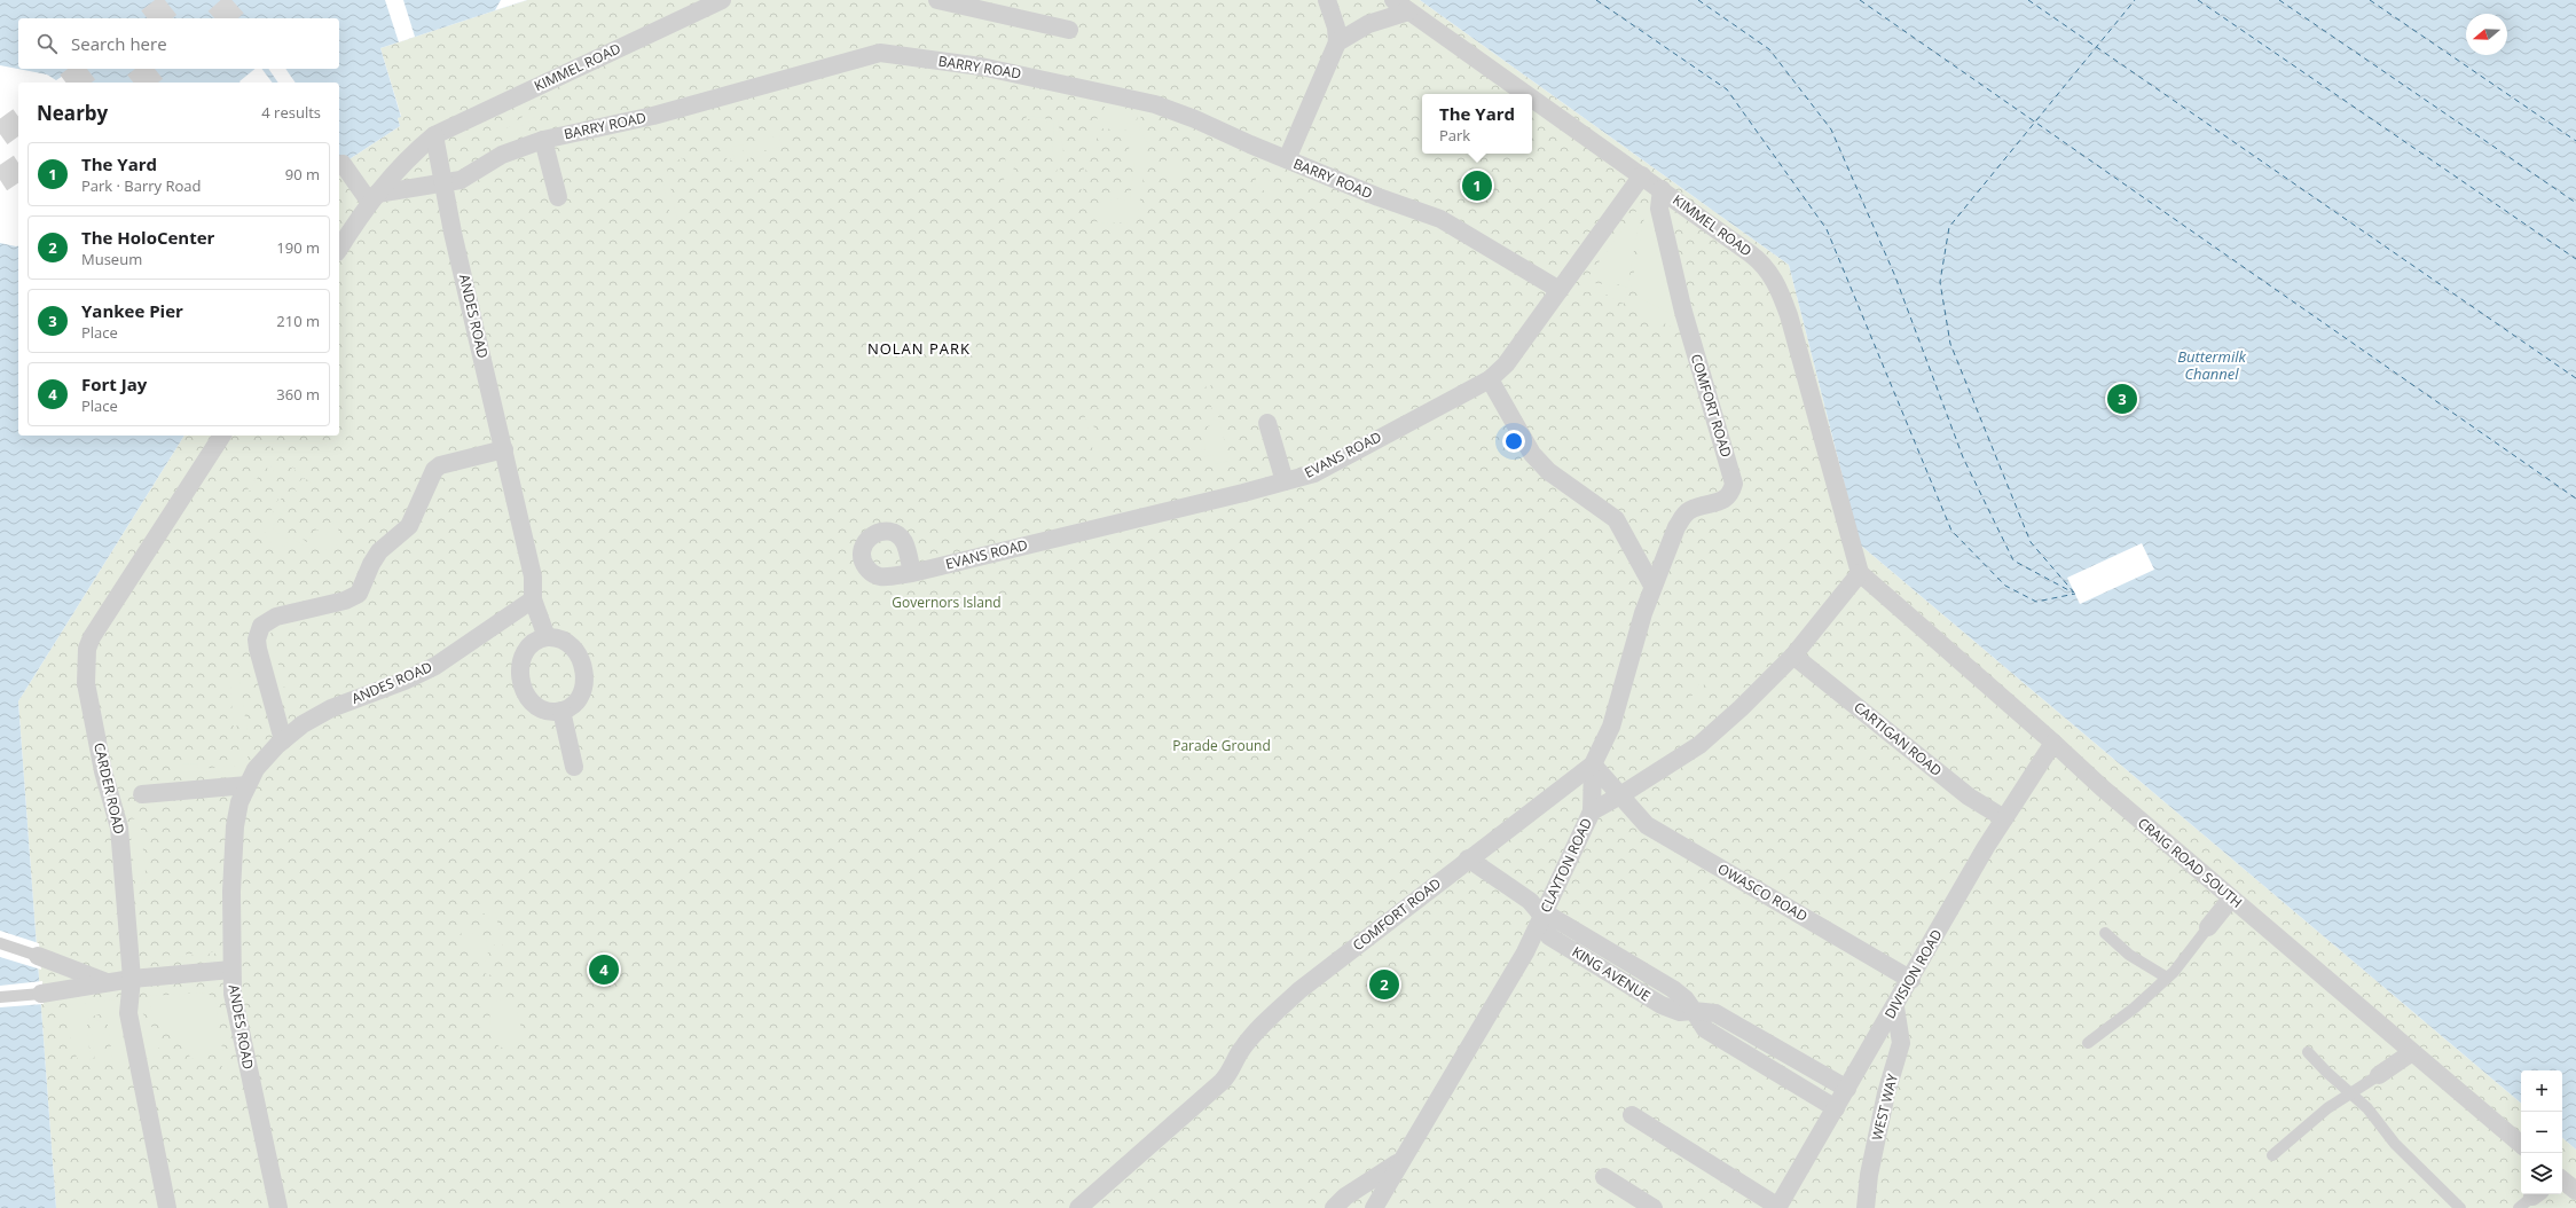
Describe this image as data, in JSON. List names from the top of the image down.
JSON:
{
  "streets": {
    "street": [
      "KIMMEL ROAD",
      "BARRY ROAD",
      "ANDES ROAD",
      "COMFORT ROAD",
      "EVANS ROAD",
      "CARTIGAN ROAD",
      "CARDER ROAD",
      "CRAIG ROAD SOUTH",
      "CLAYTON ROAD",
      "OWASCO ROAD",
      "KING AVENUE",
      "DIVISION ROAD",
      "WEST WAY"
    ]
  },
  "crossings": [
    ["KIMMEL ROAD", "ANDES ROAD"],
    ["KIMMEL ROAD", "COMFORT ROAD"],
    ["KIMMEL ROAD", "EVANS ROAD"],
    ["KIMMEL ROAD", "CRAIG ROAD SOUTH"],
    ["KIMMEL ROAD", "CLAYTON ROAD"],
    ["BARRY ROAD", "ANDES ROAD"],
    ["BARRY ROAD", "EVANS ROAD"],
    ["COMFORT ROAD", "OWASCO ROAD"],
    ["COMFORT ROAD", "KING AVENUE"],
    ["CARTIGAN ROAD", "CLAYTON ROAD"],
    ["CARTIGAN ROAD", "DIVISION ROAD"],
    ["CRAIG ROAD SOUTH", "CLAYTON ROAD"],
    ["CRAIG ROAD SOUTH", "DIVISION ROAD"],
    ["CLAYTON ROAD", "OWASCO ROAD"],
    ["CLAYTON ROAD", "KING AVENUE"],
    ["OWASCO ROAD", "DIVISION ROAD"],
    ["KING AVENUE", "DIVISION ROAD"],
    ["DIVISION ROAD", "WEST WAY"]
  ],
  "districts": ["NOLAN PARK"],
  "water": ["Buttermilk Channel"],
  "parks": ["Governors Island", "Parade Ground"],
  "north": "left",
  "page": {
    "search": "Search here",
    "heading": ["Nearby", "4 results"],
    "popup": ["The Yard", "Park"],
    "list": [
      {
        "mark": "1",
        "name": "The Yard",
        "note": "Park · Barry Road",
        "value": "90 m"
      },
      {
        "mark": "2",
        "name": "The HoloCenter",
        "note": "Museum",
        "value": "190 m"
      },
      {
        "mark": "3",
        "name": "Yankee Pier",
        "note": "Place",
        "value": "210 m"
      },
      {
        "mark": "4",
        "name": "Fort Jay",
        "note": "Place",
        "value": "360 m"
      }
    ],
    "pins": [
      "1",
      "3",
      "4",
      "2"
    ],
    "map_buttons": ["+", "−"]
  }
}
